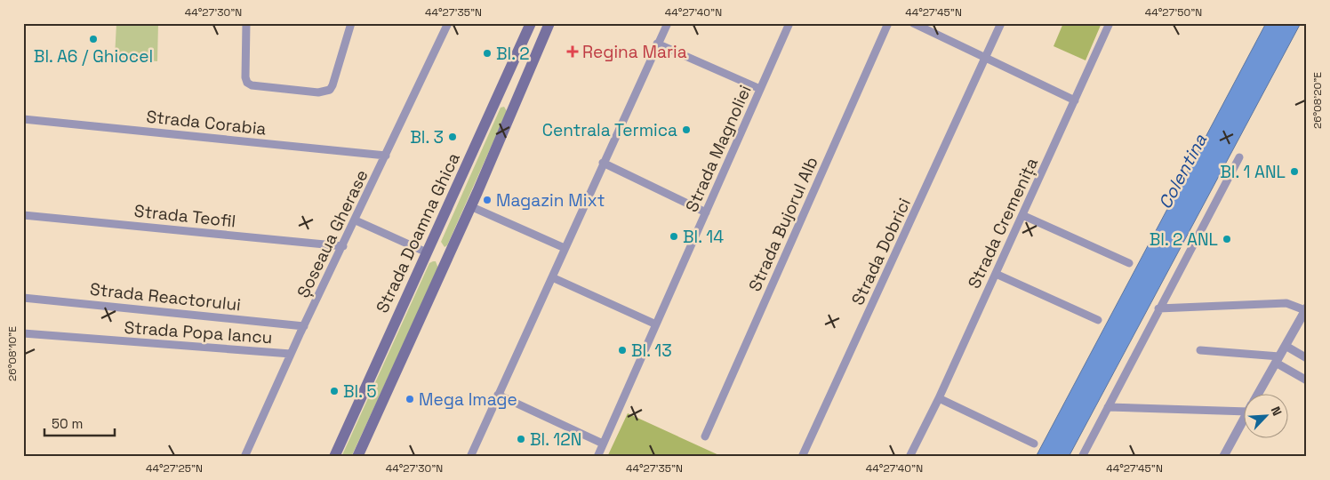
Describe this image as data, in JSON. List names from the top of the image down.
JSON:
{
  "streets": {
    "main road": ["Strada Doamna Ghica"],
    "street": [
      "Strada Corabia",
      "Strada Magnoliei",
      "Strada Teofil",
      "Strada Cremenița",
      "Strada Bujorul Alb",
      "Șoseaua Gherase",
      "Strada Dobrici",
      "Strada Reactorului",
      "Strada Popa Iancu"
    ]
  },
  "crossings": [
    ["Strada Corabia", "Șoseaua Gherase"],
    ["Strada Teofil", "Șoseaua Gherase"],
    ["Șoseaua Gherase", "Strada Reactorului"],
    ["Șoseaua Gherase", "Strada Popa Iancu"]
  ],
  "water": ["Colentina"],
  "places": {
    "other": [
      "Bl. A6 / Ghiocel",
      "Bl. 2",
      "Centrala Termica",
      "Bl. 3",
      "Bl. 1 ANL",
      "Magazin Mixt",
      "Bl. 14",
      "Bl. 2 ANL",
      "Bl. 13",
      "Bl. 5",
      "Mega Image",
      "Bl. 12N"
    ],
    "health": ["Regina Maria"]
  },
  "scale_bar": "50 m",
  "north": "top right",
  "coordinates": [
    "44°27'30\"N",
    "44°27'35\"N",
    "44°27'40\"N",
    "44°27'45\"N",
    "44°27'50\"N",
    "26°08'20\"E",
    "26°08'10\"E",
    "44°27'25\"N"
  ]
}
